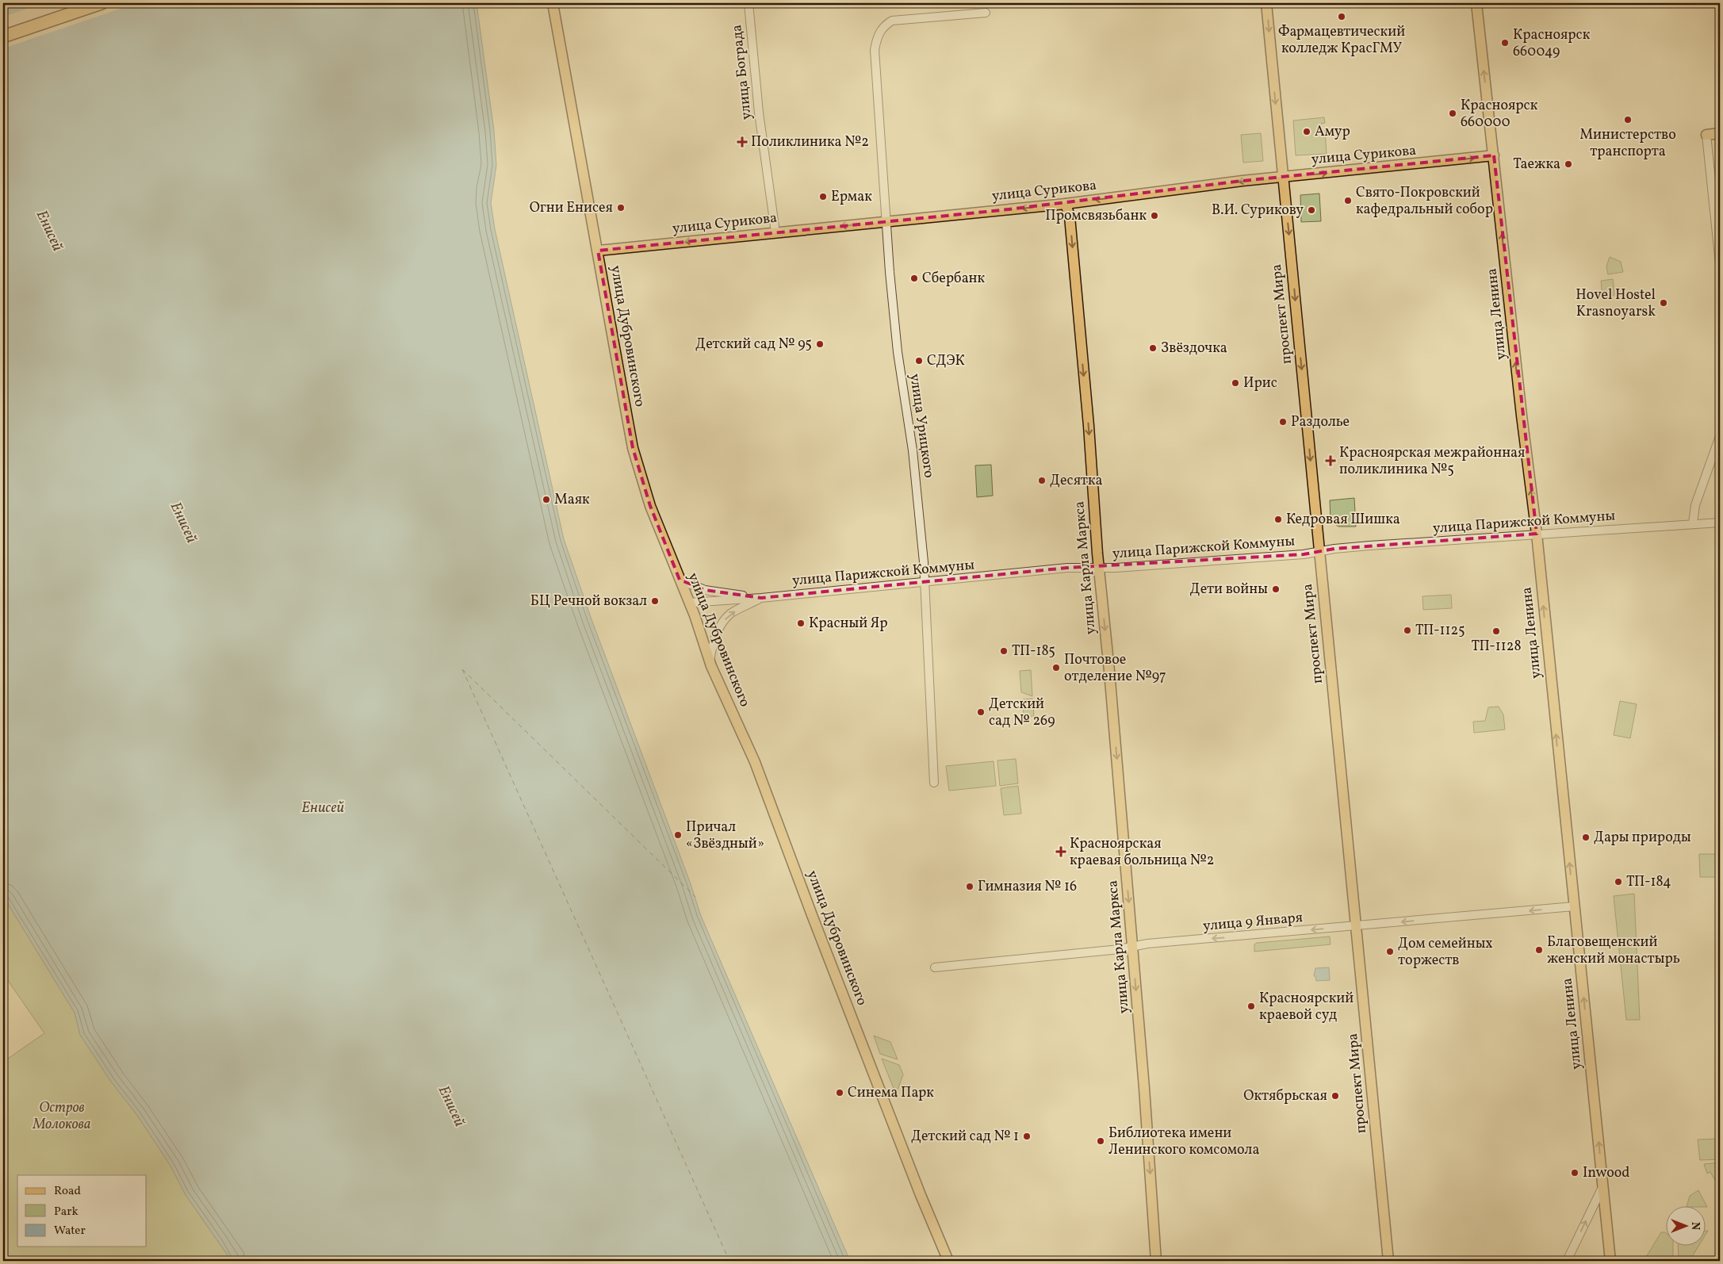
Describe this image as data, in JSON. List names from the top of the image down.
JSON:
{
  "streets": {
    "main road": [
      "улица Сурикова",
      "проспект Мира",
      "улица Ленина",
      "улица Дубровинского",
      "улица Карла Маркса"
    ],
    "street": [
      "улица Бограда",
      "улица Урицкого",
      "улица Парижской Коммуны",
      "улица 9 Января"
    ]
  },
  "crossings": [
    ["улица Бограда", "улица Сурикова"],
    ["улица Сурикова", "проспект Мира"],
    ["улица Сурикова", "улица Ленина"],
    ["улица Сурикова", "улица Дубровинского"],
    ["улица Сурикова", "улица Урицкого"],
    ["улица Сурикова", "улица Карла Маркса"],
    ["проспект Мира", "улица Парижской Коммуны"],
    ["проспект Мира", "улица 9 Января"],
    ["улица Ленина", "улица Парижской Коммуны"],
    ["улица Ленина", "улица 9 Января"],
    ["улица Дубровинского", "улица Парижской Коммуны"],
    ["улица Урицкого", "улица Парижской Коммуны"],
    ["улица Парижской Коммуны", "улица Карла Маркса"],
    ["улица Карла Маркса", "улица 9 Января"]
  ],
  "one_way": [
    "проспект Мира",
    "улица Ленина",
    "улица Карла Маркса",
    "улица 9 Января"
  ],
  "water": ["Енисей"],
  "parks": ["Остров Молокова"],
  "places": {
    "other": [
      "Фармацевтический колледж КрасГМУ",
      "Красноярск 660049",
      "Красноярск 660000",
      "Министерство транспорта",
      "Амур",
      "Таежка",
      "Ермак",
      "Свято-Покровский кафедральный собор",
      "Огни Енисея",
      "В.И. Сурикову",
      "Промсвязьбанк",
      "Сбербанк",
      "Hovel Hostel Krasnoyarsk",
      "Детский сад № 95",
      "Звёздочка",
      "СДЭК",
      "Ирис",
      "Раздолье",
      "Десятка",
      "Маяк",
      "Кедровая Шишка",
      "Дети войны",
      "БЦ Речной вокзал",
      "Красный Яр",
      "ТП-1125",
      "ТП-1128",
      "ТП-185",
      "Почтовое отделение №97",
      "Детский сад № 269",
      "Причал «Звёздный»",
      "Дары природы",
      "ТП-184",
      "Гимназия № 16",
      "Благовещенский женский монастырь",
      "Дом семейных торжеств",
      "Красноярский краевой суд",
      "Синема Парк",
      "Октябрьская",
      "Детский сад № 1",
      "Библиотека имени Ленинского комсомола",
      "Inwood"
    ],
    "health": ["Поликлиника №2", "Красноярская межрайонная поликлиника №5", "Красноярская краевая больница №2"]
  },
  "legend": ["Road", "Park", "Water"],
  "north": "right"
}
